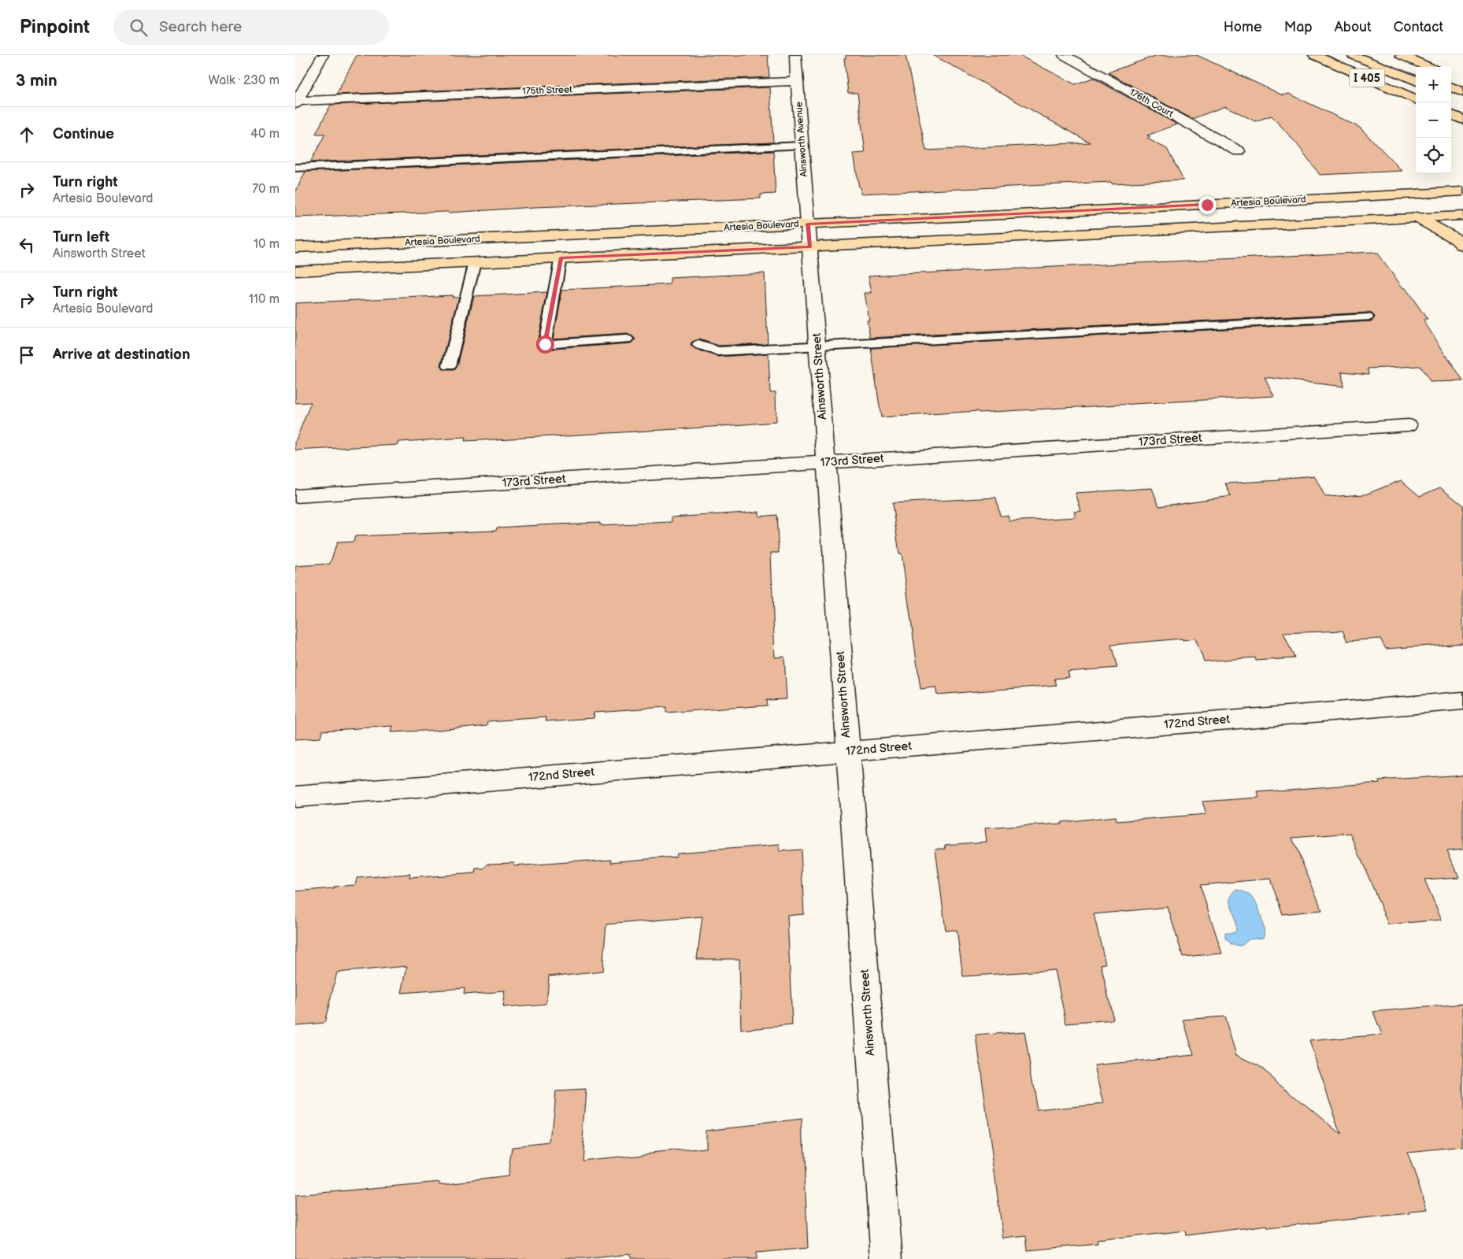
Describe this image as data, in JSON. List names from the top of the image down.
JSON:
{
  "streets": {
    "main road": ["I 405", "Artesia Boulevard"],
    "street": [
      "175th Street",
      "176th Court",
      "Ainsworth Avenue",
      "Ainsworth Street",
      "173rd Street",
      "172nd Street"
    ]
  },
  "crossings": [
    ["175th Street", "Ainsworth Avenue"],
    ["Ainsworth Avenue", "Artesia Boulevard"],
    ["Ainsworth Avenue", "Ainsworth Street"],
    ["Artesia Boulevard", "Ainsworth Street"],
    ["Ainsworth Street", "173rd Street"],
    ["Ainsworth Street", "172nd Street"]
  ],
  "page": {
    "header": "Pinpoint",
    "search": "Search here",
    "nav": [
      "Home",
      "Map",
      "About",
      "Contact"
    ],
    "heading": ["3 min", "Walk · 230 m"],
    "map_buttons": ["+", "−"],
    "list": [
      ["Continue", "40 m"],
      ["Turn right", "Artesia Boulevard", "70 m"],
      ["Turn left", "Ainsworth Street", "10 m"],
      ["Turn right", "Artesia Boulevard", "110 m"],
      "Arrive at destination"
    ]
  }
}
